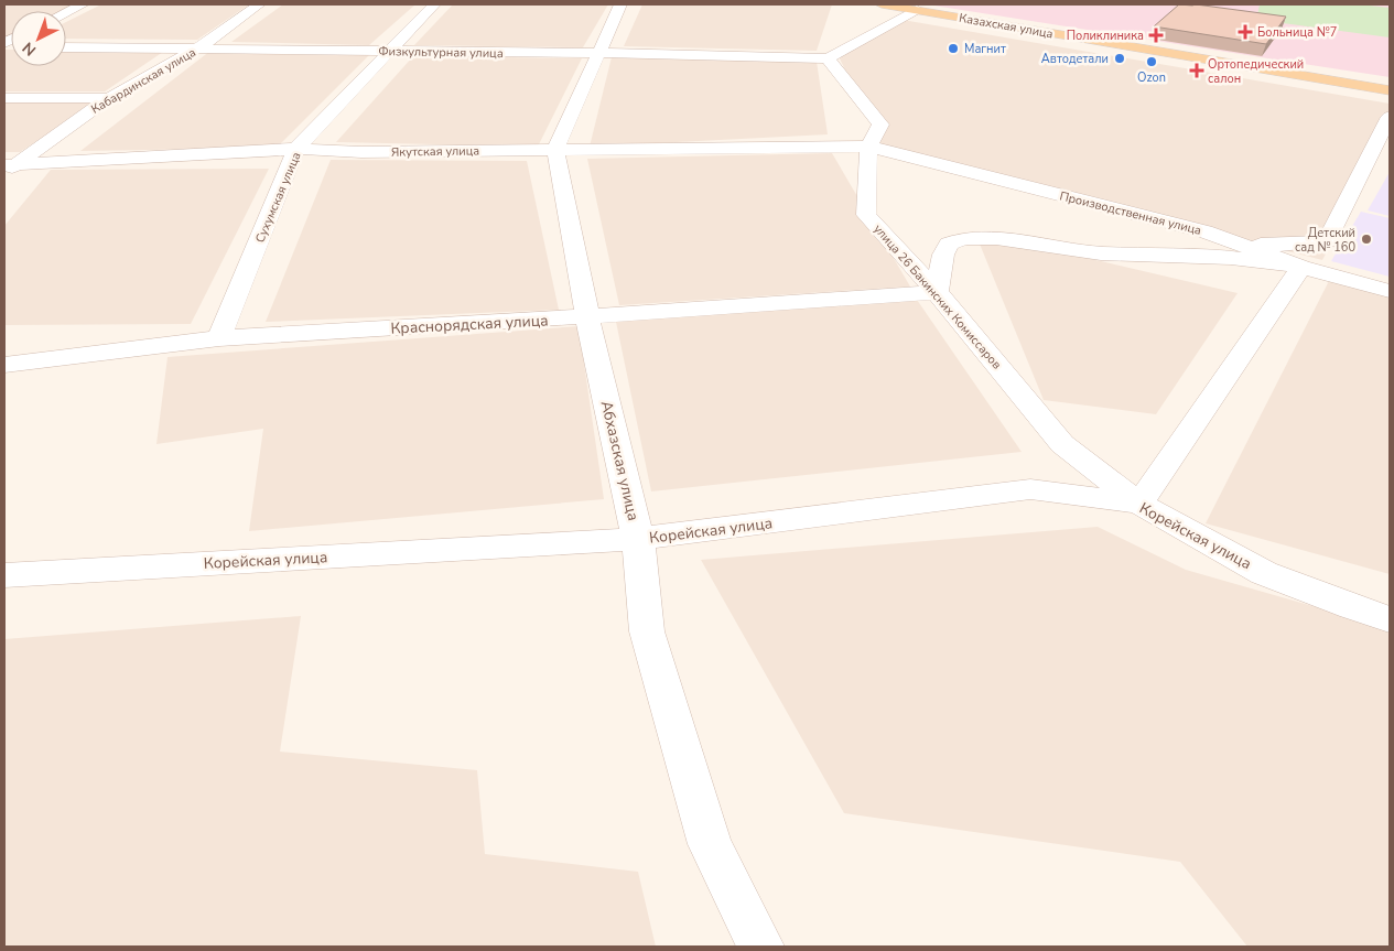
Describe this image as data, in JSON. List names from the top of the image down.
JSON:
{
  "streets": {
    "main road": ["Казахская улица"],
    "street": [
      "Физкультурная улица",
      "Кабардинская улица",
      "Якутская улица",
      "Сухумская улица",
      "Производственная улица",
      "улица 26 Бакинских Комиссаров",
      "Краснорядская улица",
      "Абхазская улица",
      "Корейская улица"
    ]
  },
  "crossings": [
    ["Физкультурная улица", "Кабардинская улица"],
    ["Физкультурная улица", "Сухумская улица"],
    ["Физкультурная улица", "улица 26 Бакинских Комиссаров"],
    ["Кабардинская улица", "Якутская улица"],
    ["Якутская улица", "Сухумская улица"],
    ["Якутская улица", "Производственная улица"],
    ["Якутская улица", "улица 26 Бакинских Комиссаров"],
    ["Якутская улица", "Абхазская улица"],
    ["Сухумская улица", "Краснорядская улица"],
    ["Производственная улица", "улица 26 Бакинских Комиссаров"],
    ["улица 26 Бакинских Комиссаров", "Краснорядская улица"],
    ["улица 26 Бакинских Комиссаров", "Корейская улица"],
    ["Краснорядская улица", "Абхазская улица"],
    ["Абхазская улица", "Корейская улица"]
  ],
  "places": {
    "health": ["Больница №7", "Поликлиника", "Ортопедический салон"],
    "other": [
      "Магнит",
      "Автодетали",
      "Ozon",
      "Детский сад № 160"
    ]
  },
  "north": "bottom left"
}
